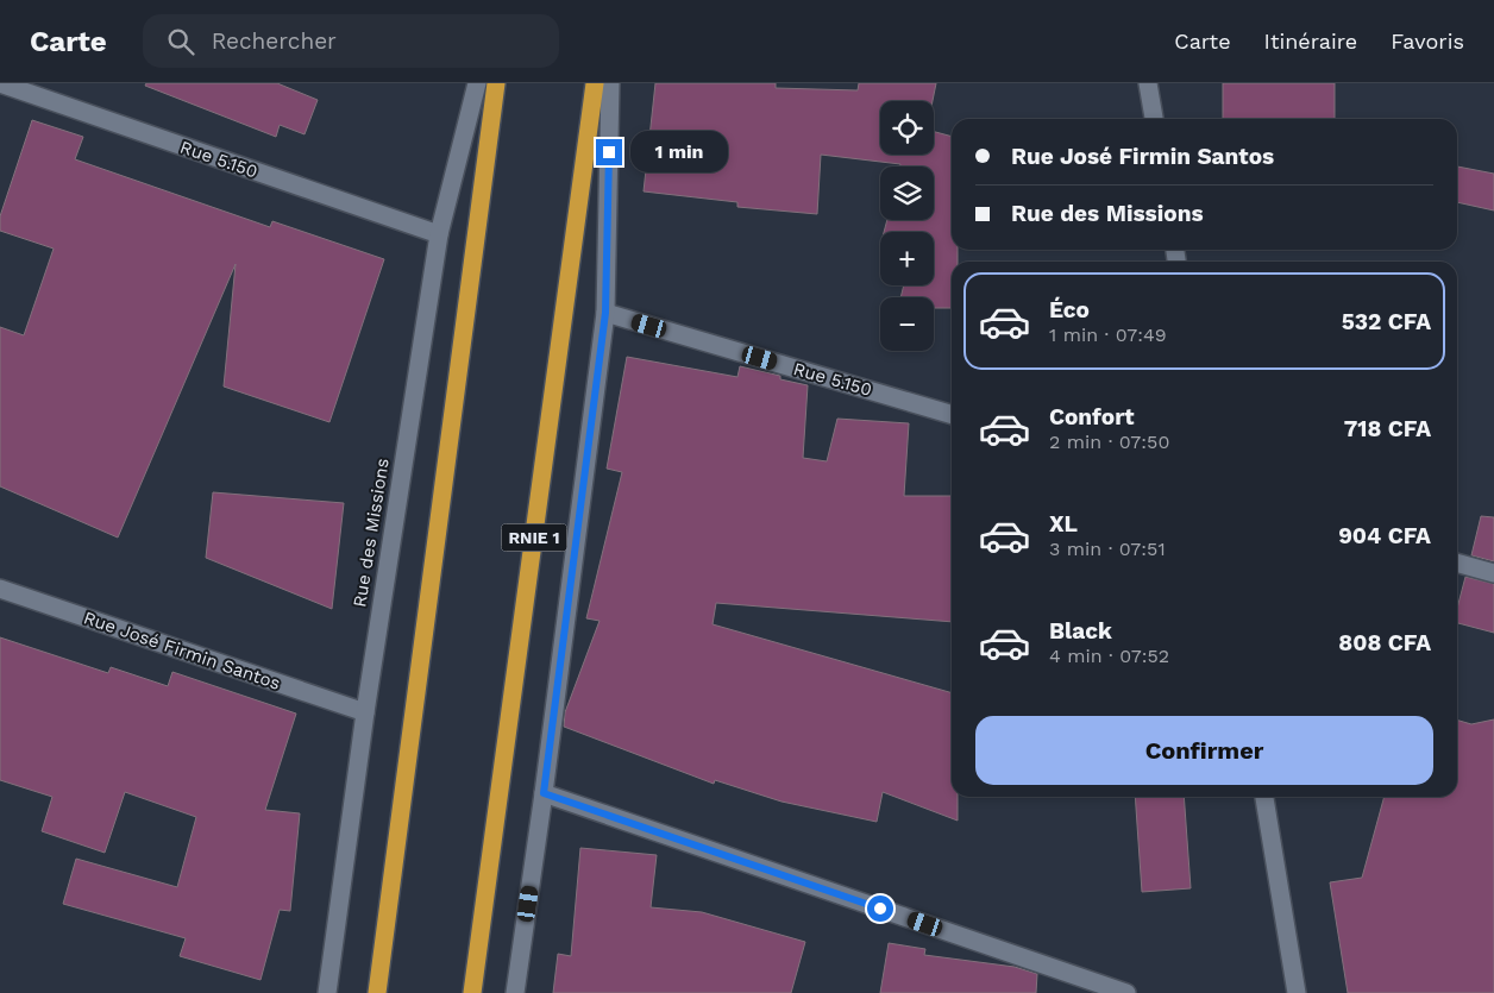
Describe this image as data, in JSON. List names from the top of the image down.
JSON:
{
  "streets": {
    "highway": ["RNIE 1"],
    "street": ["Rue 5.150", "Rue des Missions", "Rue José Firmin Santos"]
  },
  "crossings": [
    ["Rue 5.150", "Rue des Missions"],
    ["Rue des Missions", "Rue José Firmin Santos"]
  ],
  "page": {
    "header": "Carte",
    "search": "Rechercher",
    "nav": ["Carte", "Itinéraire", "Favoris"],
    "map_buttons": ["+", "−"],
    "banner": ["Rue José Firmin Santos", "Rue des Missions"],
    "bubble": "1 min",
    "list": [
      {
        "name": "Éco",
        "note": "1 min · 07:49",
        "value": "532 CFA"
      },
      {
        "name": "Confort",
        "note": "2 min · 07:50",
        "value": "718 CFA"
      },
      {
        "name": "XL",
        "note": "3 min · 07:51",
        "value": "904 CFA"
      },
      {
        "name": "Black",
        "note": "4 min · 07:52",
        "value": "808 CFA"
      }
    ],
    "buttons": "Confirmer"
  }
}
